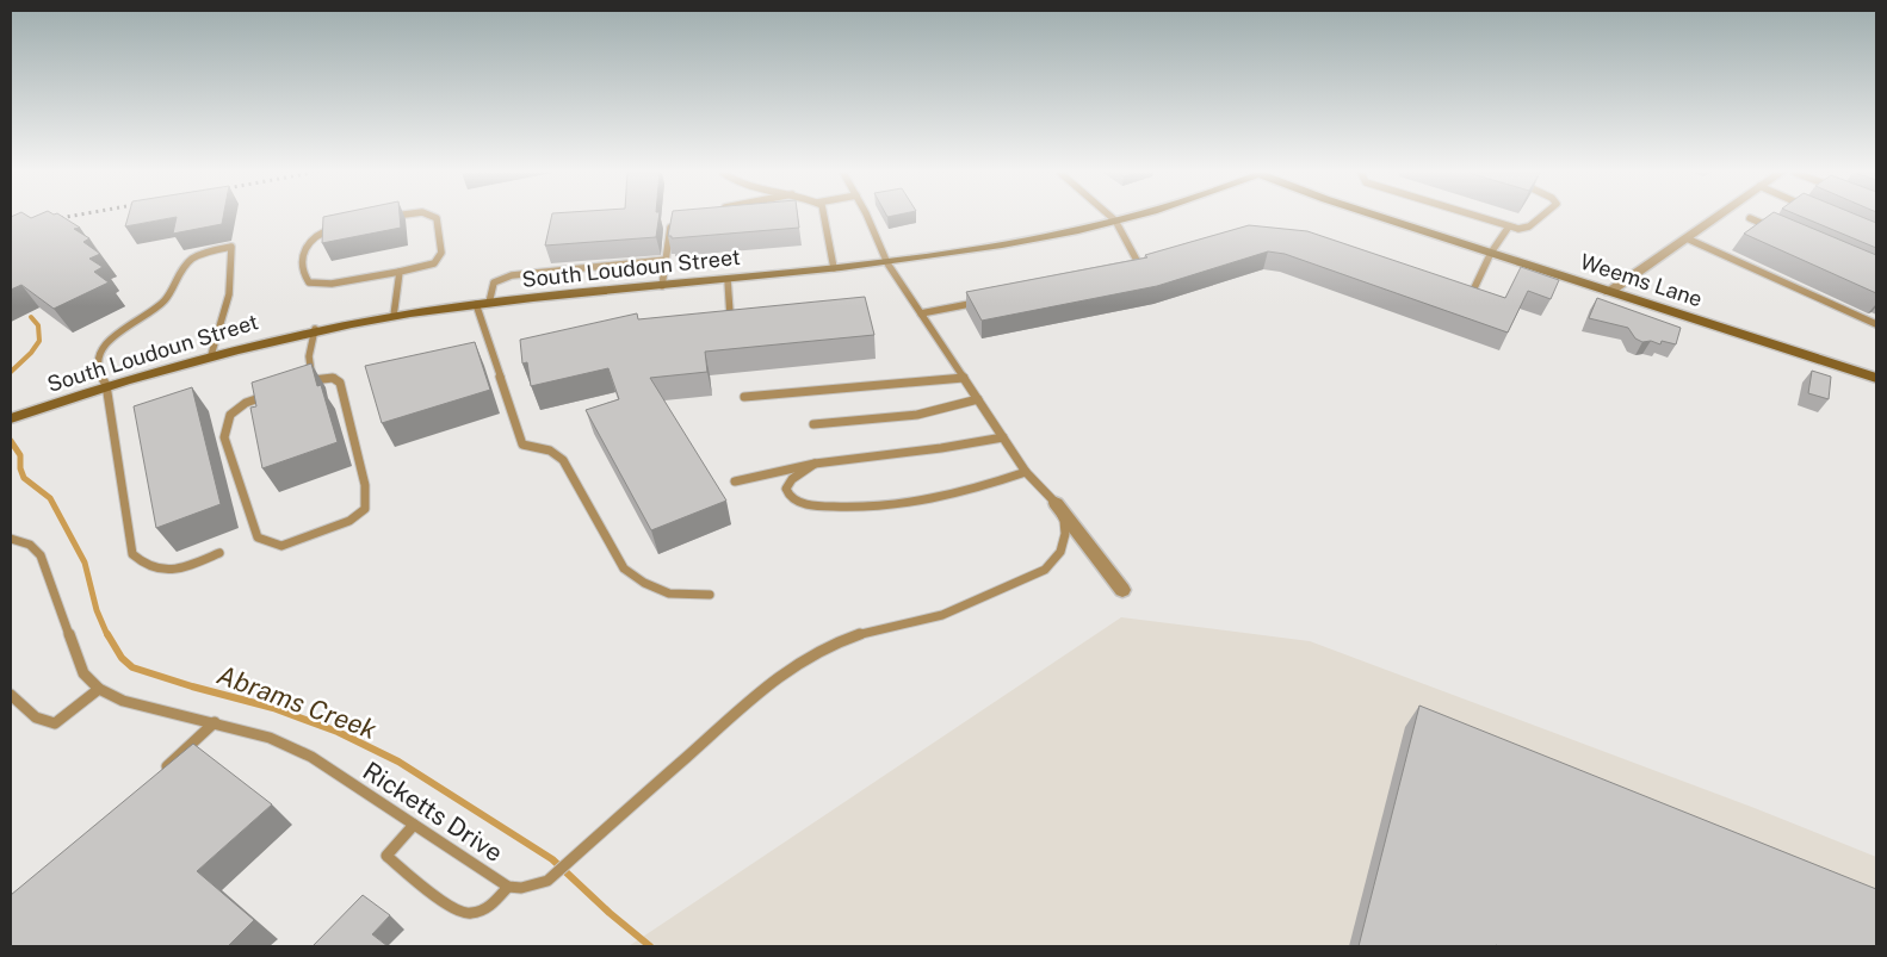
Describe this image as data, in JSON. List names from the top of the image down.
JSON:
{
  "streets": {
    "main road": ["South Loudoun Street", "Weems Lane"],
    "lane": ["Ricketts Drive"]
  },
  "water": ["Abrams Creek"]
}
